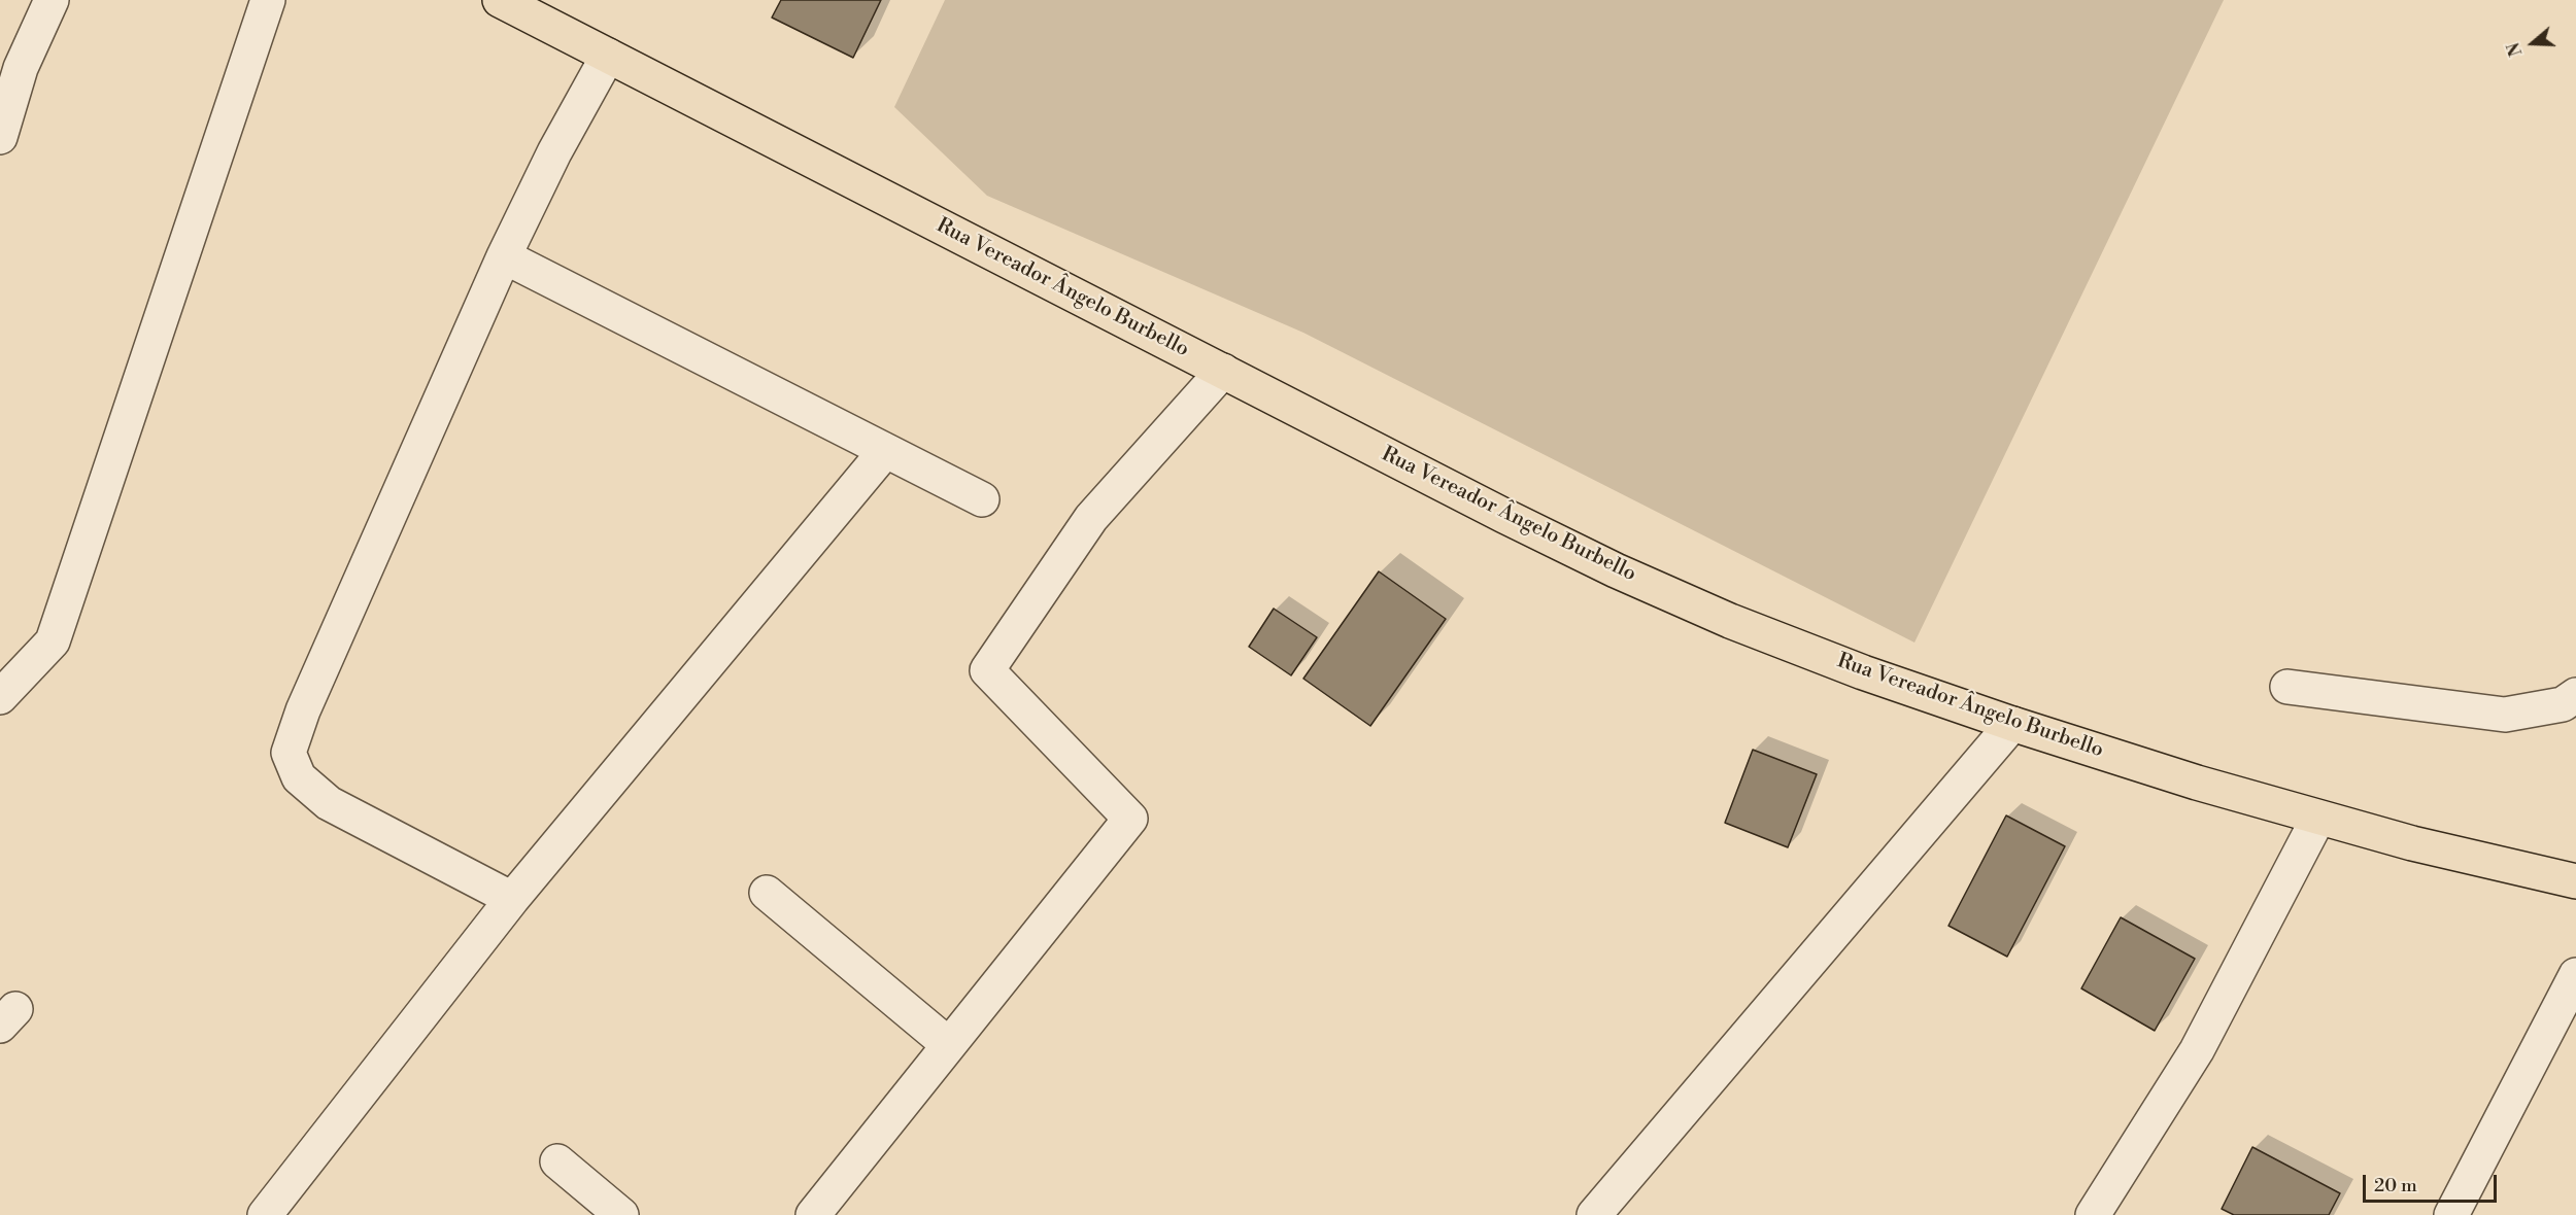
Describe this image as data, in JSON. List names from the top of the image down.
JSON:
{
  "streets": {
    "main road": ["Rua Vereador Ângelo Burbello"]
  },
  "scale_bar": "20 m",
  "north": "left"
}
